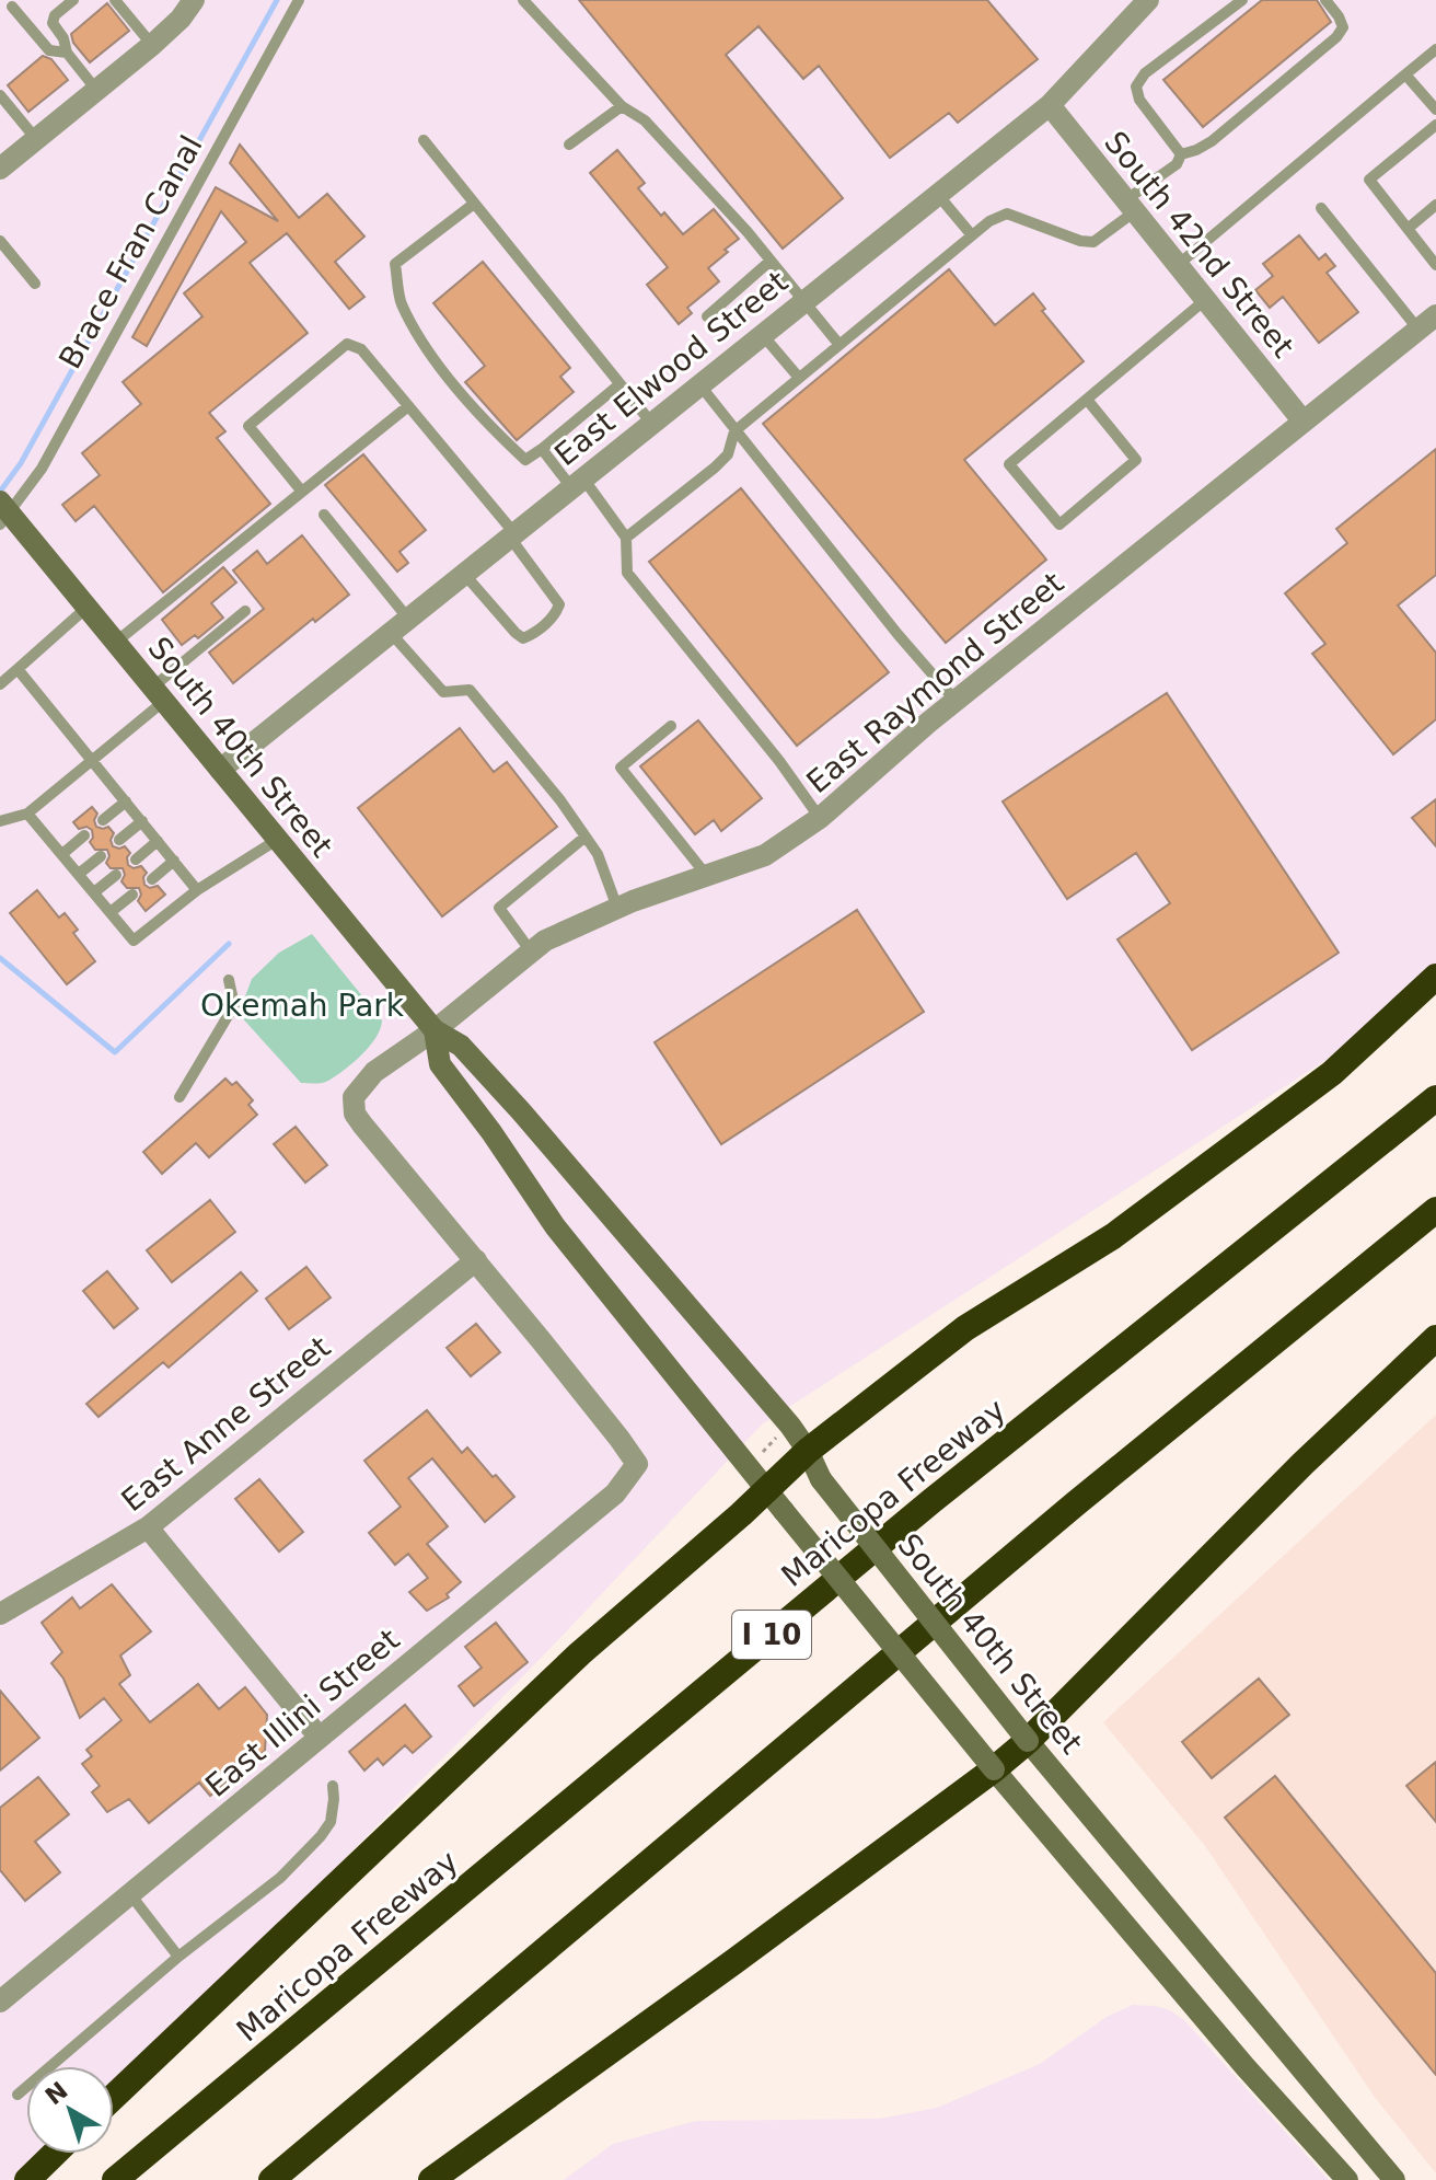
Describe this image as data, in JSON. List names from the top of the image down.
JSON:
{
  "streets": {
    "highway": ["Maricopa Freeway", "I 10"],
    "main road": ["South 40th Street"],
    "street": [
      "South 42nd Street",
      "East Elwood Street",
      "East Raymond Street",
      "East Anne Street",
      "East Illini Street"
    ],
    "lane": ["Brace Fran Canal"]
  },
  "crossings": [
    ["South 42nd Street", "East Elwood Street"],
    ["South 42nd Street", "East Raymond Street"],
    ["Brace Fran Canal", "South 40th Street"],
    ["East Elwood Street", "South 40th Street"],
    ["East Raymond Street", "South 40th Street"],
    ["East Anne Street", "East Illini Street"]
  ],
  "parks": ["Okemah Park"],
  "north": "top left"
}
